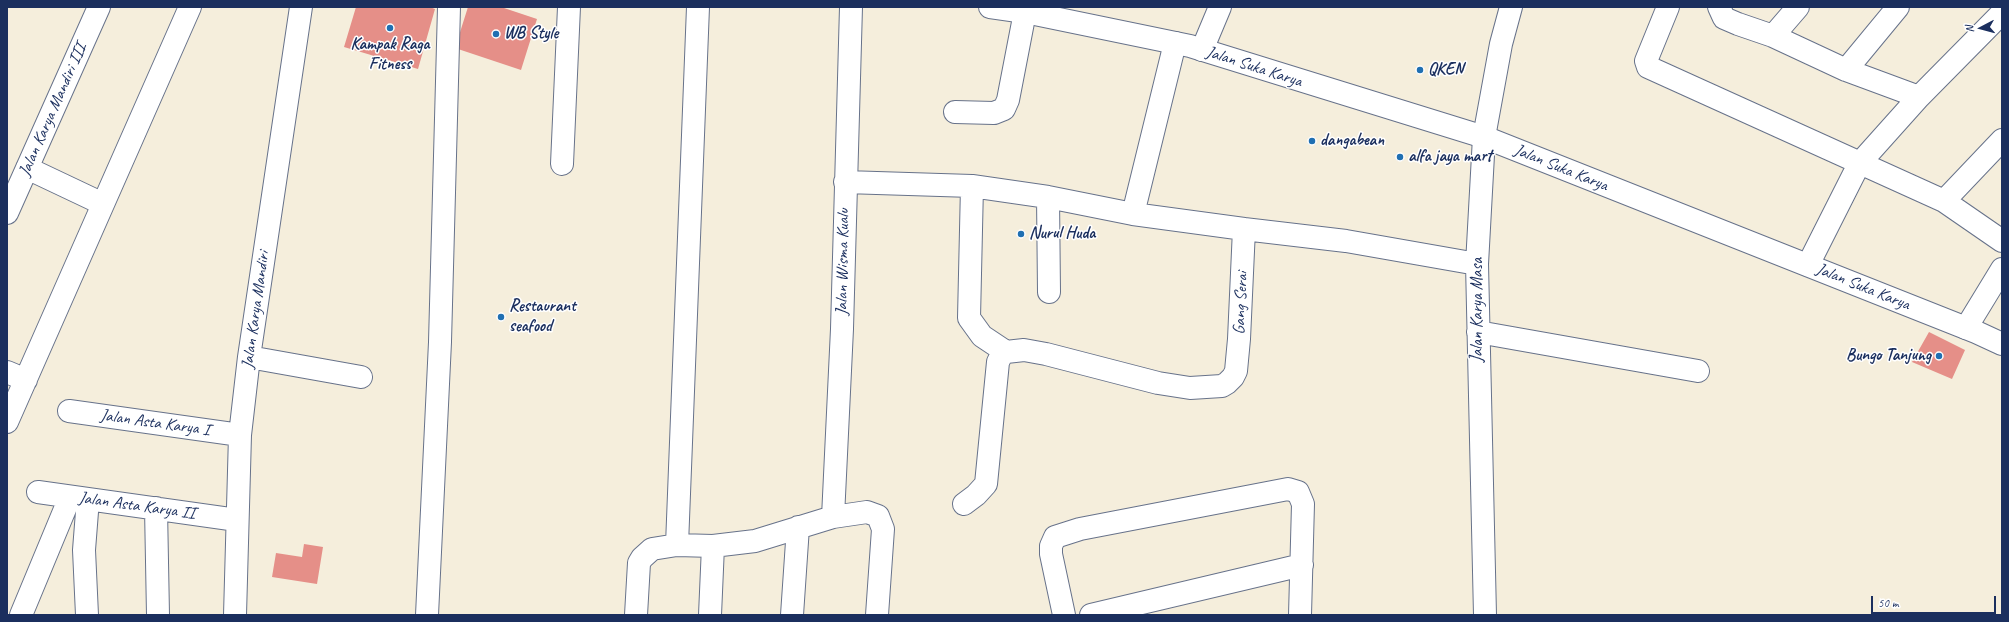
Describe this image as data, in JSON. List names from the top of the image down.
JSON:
{
  "streets": {
    "street": [
      "Jalan Suka Karya",
      "Jalan Karya Mandiri III",
      "Jalan Wisma Kualu",
      "Gang Serai",
      "Jalan Karya Mandiri",
      "Jalan Karya Masa",
      "Jalan Asta Karya I",
      "Jalan Asta Karya II"
    ]
  },
  "crossings": [
    ["Jalan Suka Karya", "Jalan Karya Masa"],
    ["Jalan Karya Mandiri", "Jalan Asta Karya I"],
    ["Jalan Karya Mandiri", "Jalan Asta Karya II"]
  ],
  "places": [
    "Kampak Raga Fitness",
    "WB Style",
    "QKEN",
    "dangabean",
    "alfa jaya mart",
    "Nurul Huda",
    "Restaurant seafood",
    "Bungo Tanjung"
  ],
  "scale_bar": "50 m",
  "north": "left"
}
